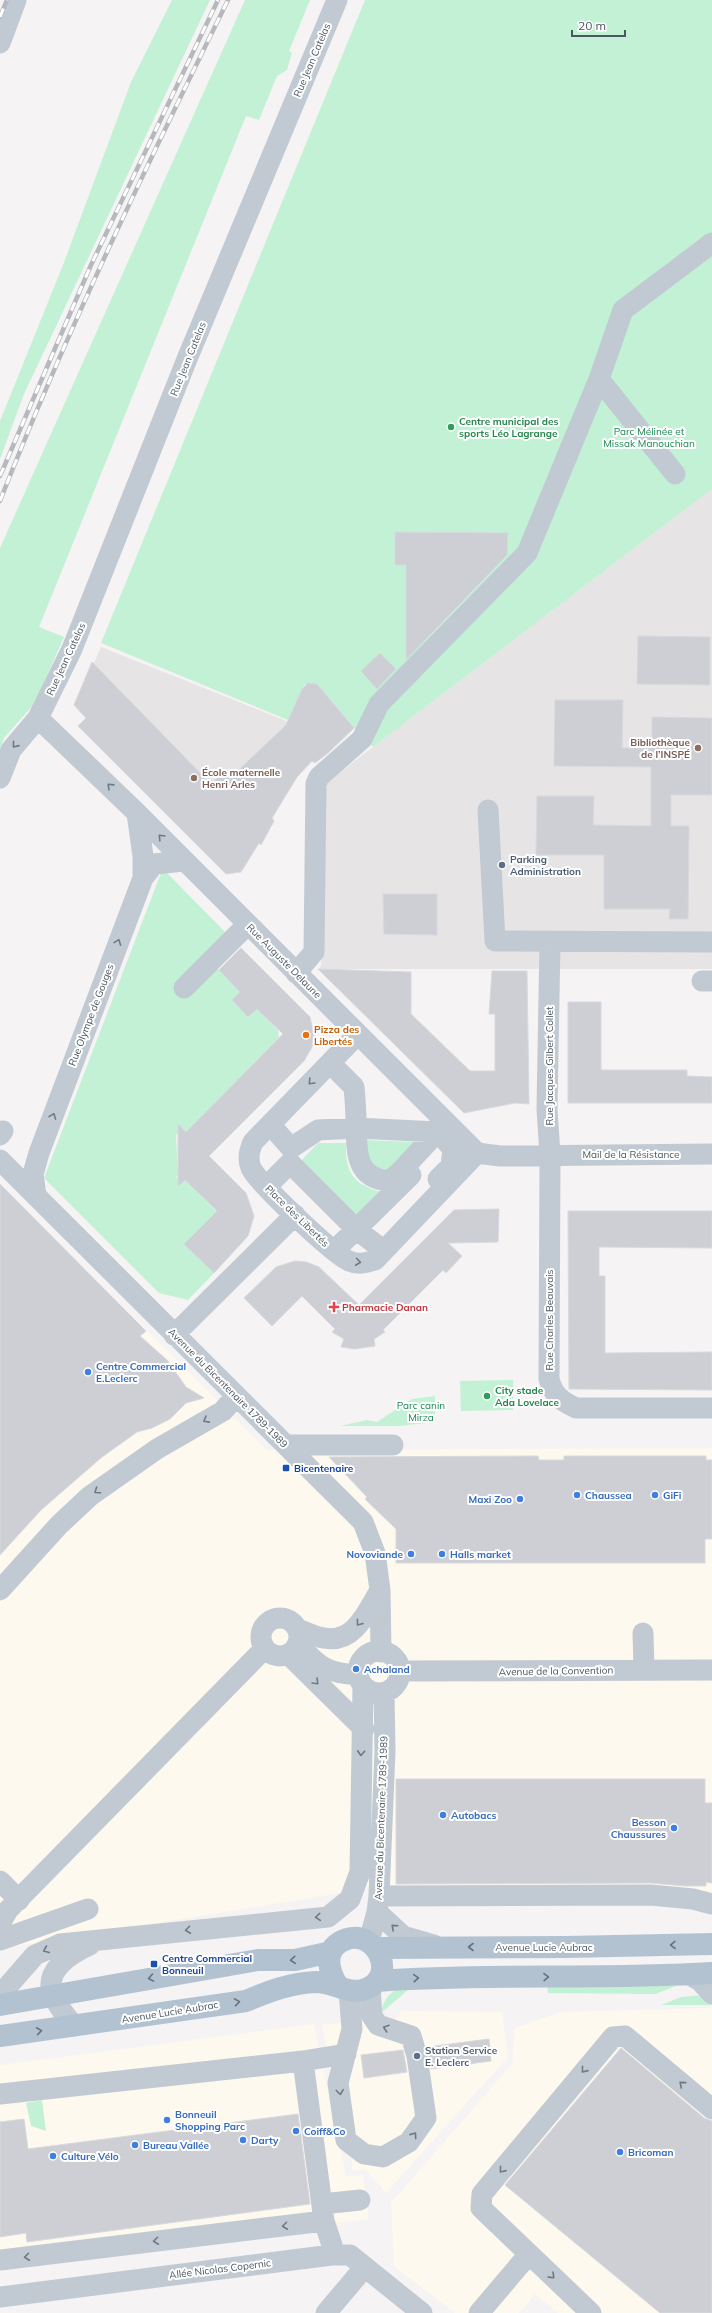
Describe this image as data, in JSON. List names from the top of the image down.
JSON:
{
  "streets": {
    "main road": ["Avenue Lucie Aubrac"],
    "street": [
      "Rue Jean Catelas",
      "Rue Auguste Delaune",
      "Rue Olympe de Gouges",
      "Rue Jacques Gilbert Collet",
      "Mail de la Résistance",
      "Place des Libertés",
      "Rue Charles Beauvais",
      "Avenue du Bicentenaire 1789-1989",
      "Avenue de la Convention",
      "Allée Nicolas Copernic"
    ]
  },
  "crossings": [
    ["Rue Jean Catelas", "Rue Auguste Delaune"],
    ["Rue Auguste Delaune", "Rue Olympe de Gouges"],
    ["Rue Auguste Delaune", "Place des Libertés"],
    ["Rue Olympe de Gouges", "Avenue du Bicentenaire 1789-1989"],
    ["Rue Jacques Gilbert Collet", "Mail de la Résistance"],
    ["Rue Jacques Gilbert Collet", "Rue Charles Beauvais"],
    ["Mail de la Résistance", "Rue Charles Beauvais"],
    ["Avenue du Bicentenaire 1789-1989", "Avenue de la Convention"],
    ["Avenue du Bicentenaire 1789-1989", "Avenue Lucie Aubrac"]
  ],
  "parks": ["Parc Mélinée et Missak Manouchian", "Parc canin Mirza"],
  "places": {
    "other": [
      "Centre municipal des sports Léo Lagrange",
      "Bibliothèque de l’INSPÉ",
      "École maternelle Henri Arles",
      "Parking Administration",
      "Pizza des Libertés",
      "Centre Commercial E.Leclerc",
      "City stade Ada Lovelace",
      "Chaussea",
      "GiFi",
      "Maxi Zoo",
      "Novoviande",
      "Halls market",
      "Achaland",
      "Autobacs",
      "Besson Chaussures",
      "Station Service E. Leclerc",
      "Bonneuil Shopping Parc",
      "Coiff&Co",
      "Darty",
      "Bureau Vallée",
      "Bricoman",
      "Culture Vélo"
    ],
    "health": ["Pharmacie Danan"],
    "transit": ["Bicentenaire", "Centre Commercial Bonneuil"]
  },
  "scale_bar": "20 m"
}
